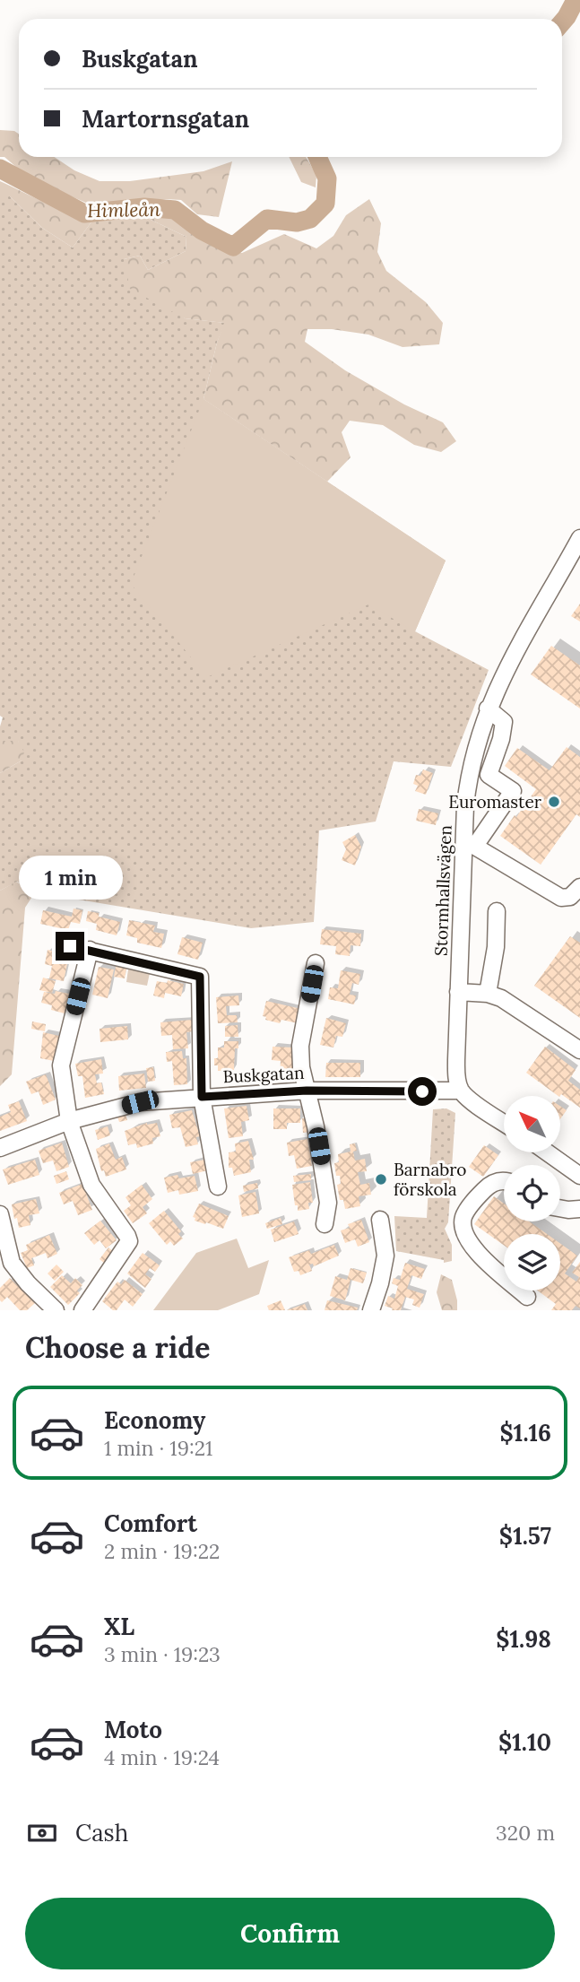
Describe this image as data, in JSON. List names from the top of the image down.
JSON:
{
  "streets": {
    "street": ["Stormhallsvägen", "Buskgatan"]
  },
  "crossings": [
    ["Stormhallsvägen", "Buskgatan"]
  ],
  "water": ["Himleån"],
  "places": ["Euromaster", "Barnabro förskola"],
  "north": "top left",
  "page": {
    "banner": ["Buskgatan", "Martornsgatan"],
    "bubble": "1 min",
    "heading": "Choose a ride",
    "list": [
      {
        "name": "Economy",
        "note": "1 min · 19:21",
        "value": "$1.16"
      },
      {
        "name": "Comfort",
        "note": "2 min · 19:22",
        "value": "$1.57"
      },
      {
        "name": "XL",
        "note": "3 min · 19:23",
        "value": "$1.98"
      },
      {
        "name": "Moto",
        "note": "4 min · 19:24",
        "value": "$1.10"
      }
    ],
    "pay": ["Cash", "320 m"],
    "buttons": "Confirm"
  }
}
